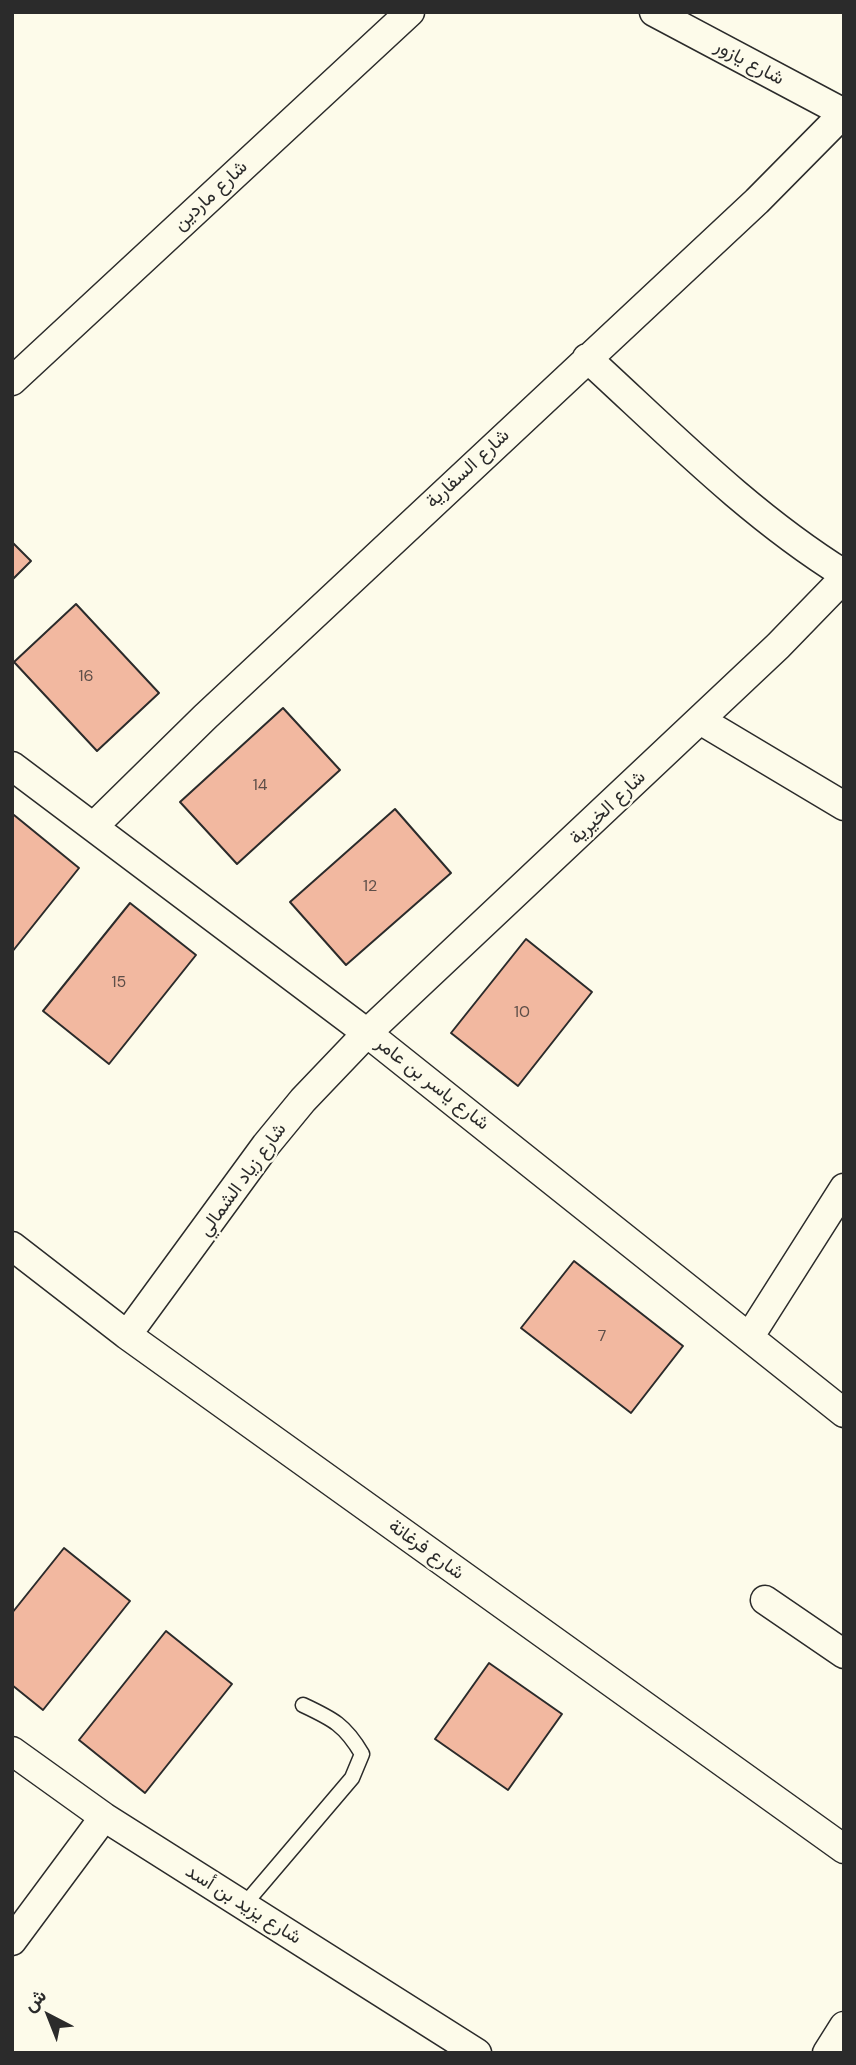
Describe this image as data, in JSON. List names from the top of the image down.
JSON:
{
  "streets": {
    "street": [
      "شارع يازور",
      "شارع ماردين",
      "شارع السفارية",
      "شارع الخيرية",
      "شارع ياسر بن عامر",
      "شارع زياد الشمالي",
      "شارع فرغانة",
      "شارع يزيد بن أسد"
    ]
  },
  "crossings": [
    ["شارع يازور", "شارع السفارية"],
    ["شارع السفارية", "شارع الخيرية"],
    ["شارع السفارية", "شارع ياسر بن عامر"],
    ["شارع الخيرية", "شارع ياسر بن عامر"],
    ["شارع الخيرية", "شارع زياد الشمالي"],
    ["شارع ياسر بن عامر", "شارع زياد الشمالي"],
    ["شارع زياد الشمالي", "شارع فرغانة"]
  ],
  "house_numbers": [
    "16",
    "14",
    "12",
    "15",
    "10",
    "7"
  ],
  "north": "top left"
}
